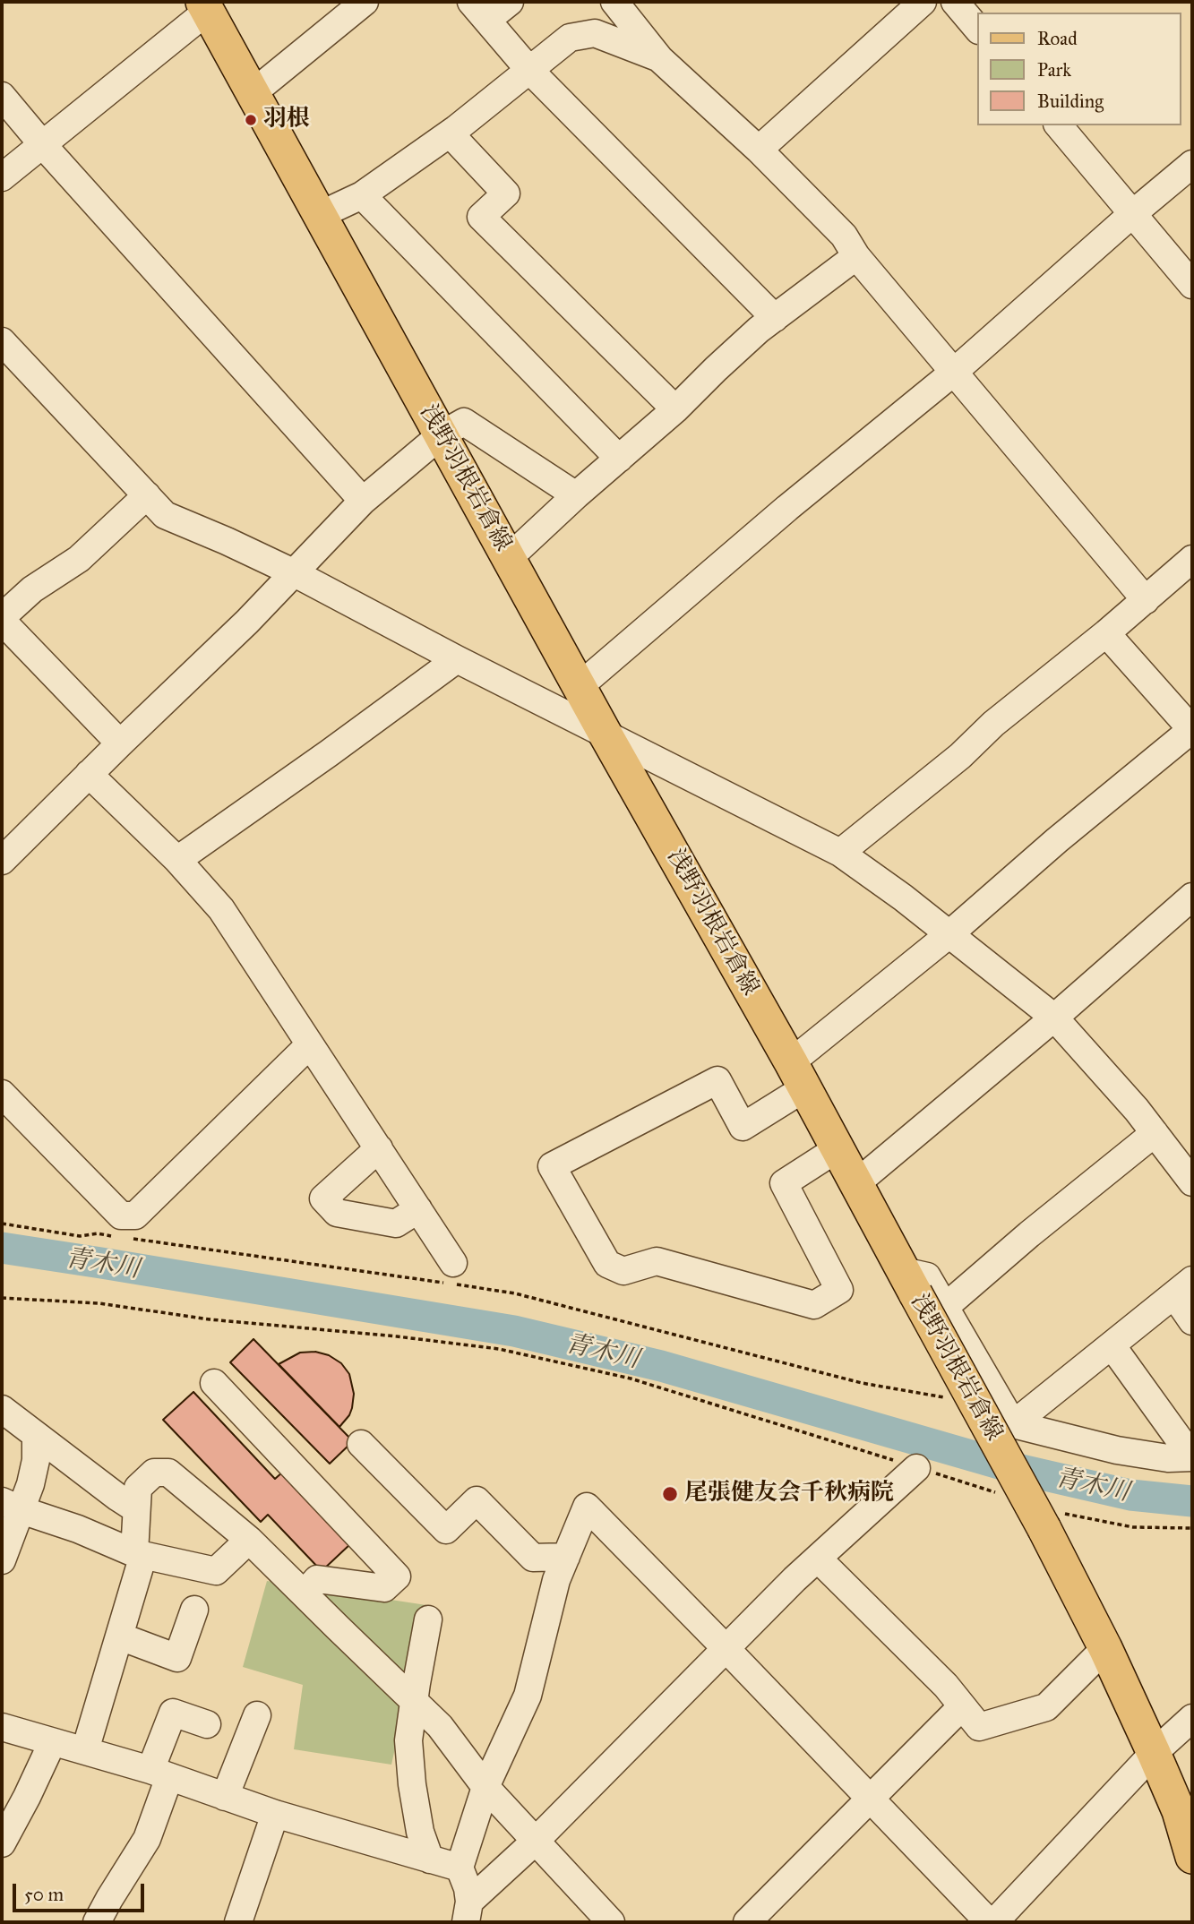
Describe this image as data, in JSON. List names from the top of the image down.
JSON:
{
  "streets": {
    "main road": ["浅野羽根岩倉線"]
  },
  "water": ["青木川"],
  "places": ["羽根", "尾張健友会千秋病院"],
  "legend": ["Road", "Park", "Building"],
  "scale_bar": "50 m"
}
